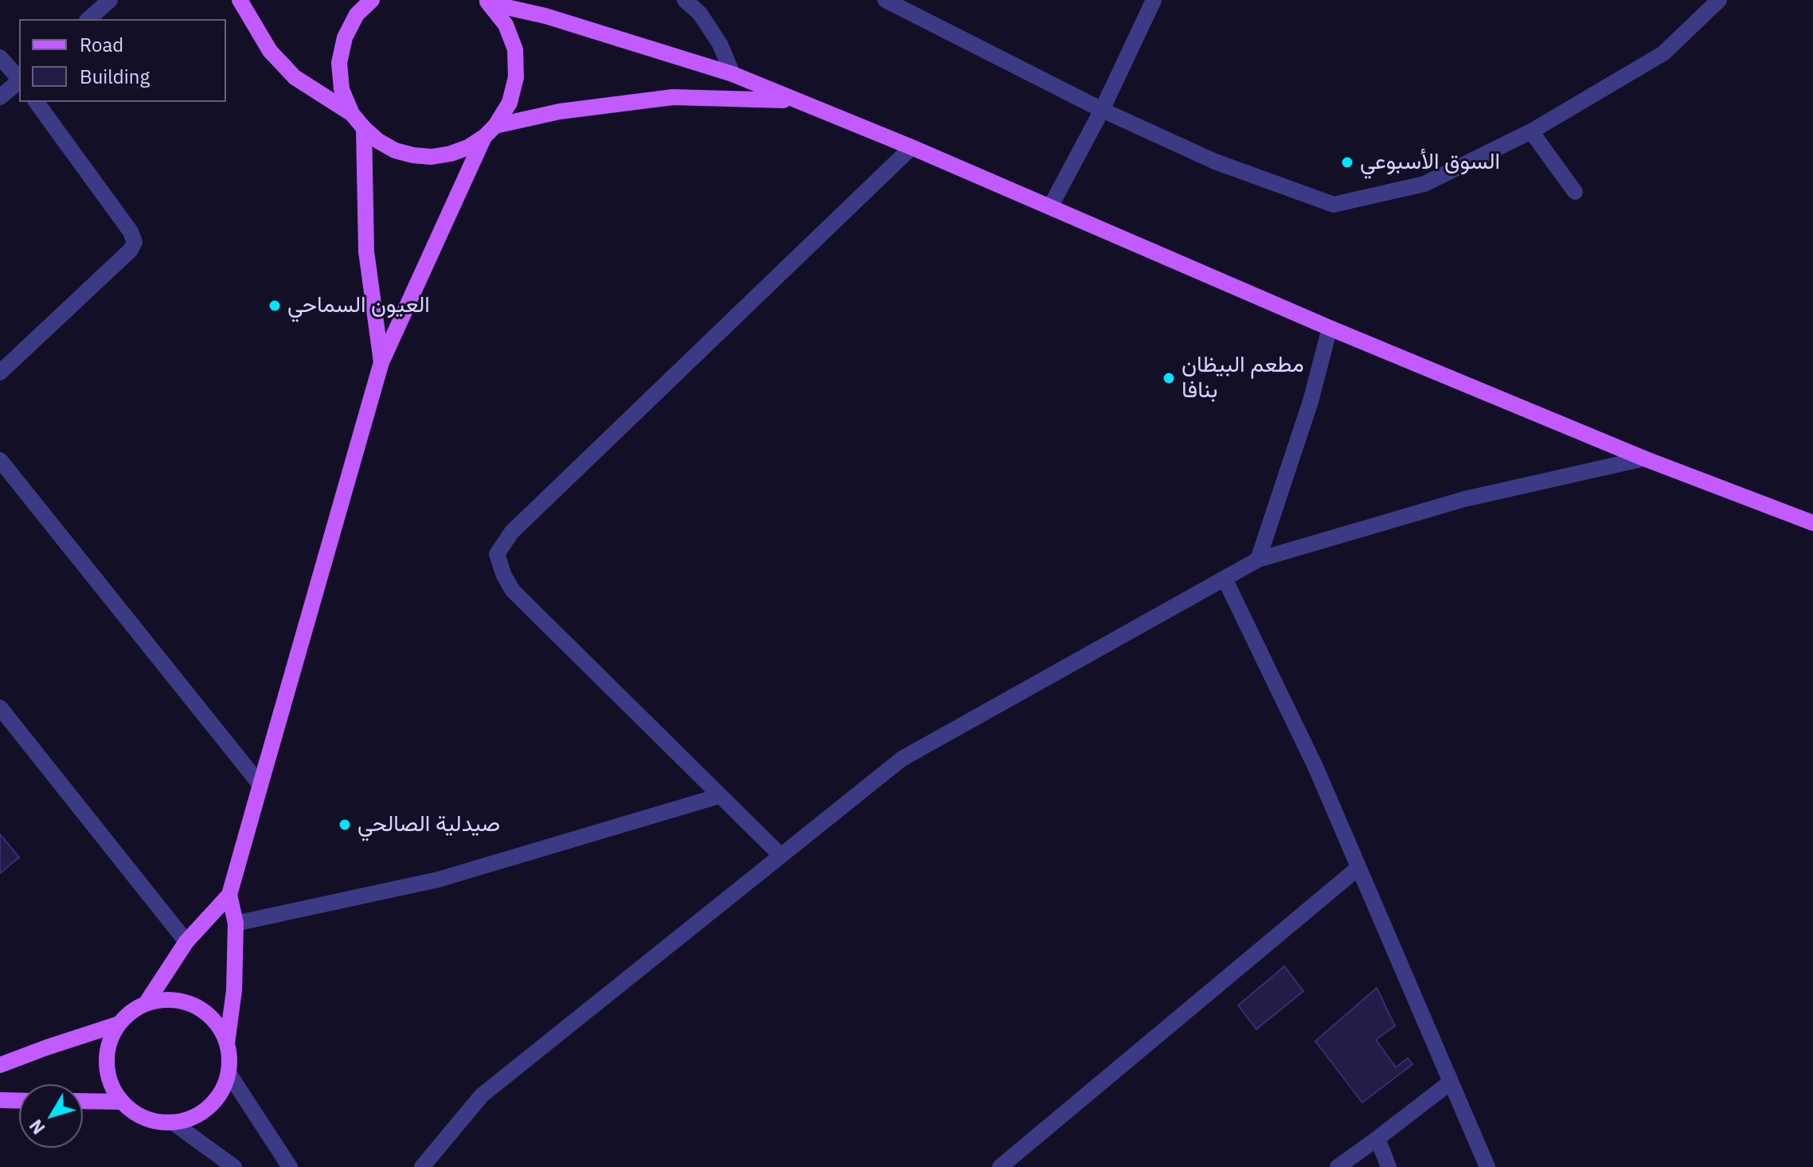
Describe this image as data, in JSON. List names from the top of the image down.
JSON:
{
  "places": [
    "السوق الأسبوعي",
    "العيون السماحي",
    "مطعم البيظان بنافا",
    "صيدلية الصالحي"
  ],
  "legend": ["Road", "Building"],
  "north": "bottom left"
}
